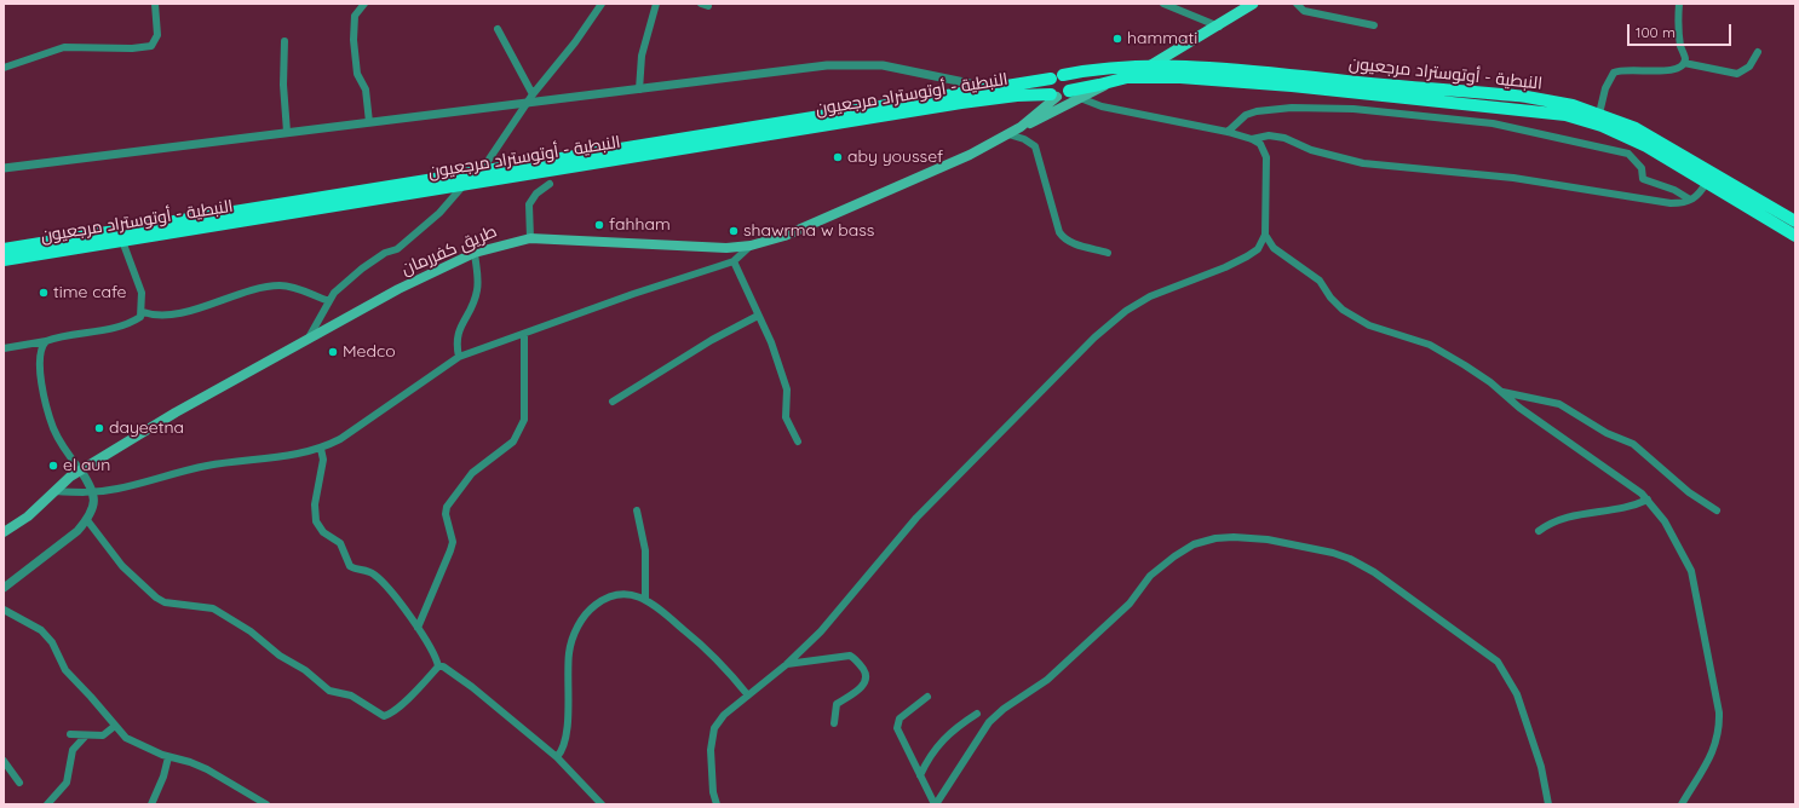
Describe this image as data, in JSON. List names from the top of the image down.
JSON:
{
  "streets": {
    "highway": ["النبطية - أوتوستراد مرجعيون"],
    "main road": ["طريق كفررمان"]
  },
  "crossings": [
    ["النبطية - أوتوستراد مرجعيون", "طريق كفررمان"]
  ],
  "places": [
    "hammati",
    "aby youssef",
    "fahham",
    "shawrma w bass",
    "time cafe",
    "Medco",
    "dayeetna",
    "el aun"
  ],
  "scale_bar": "100 m"
}
